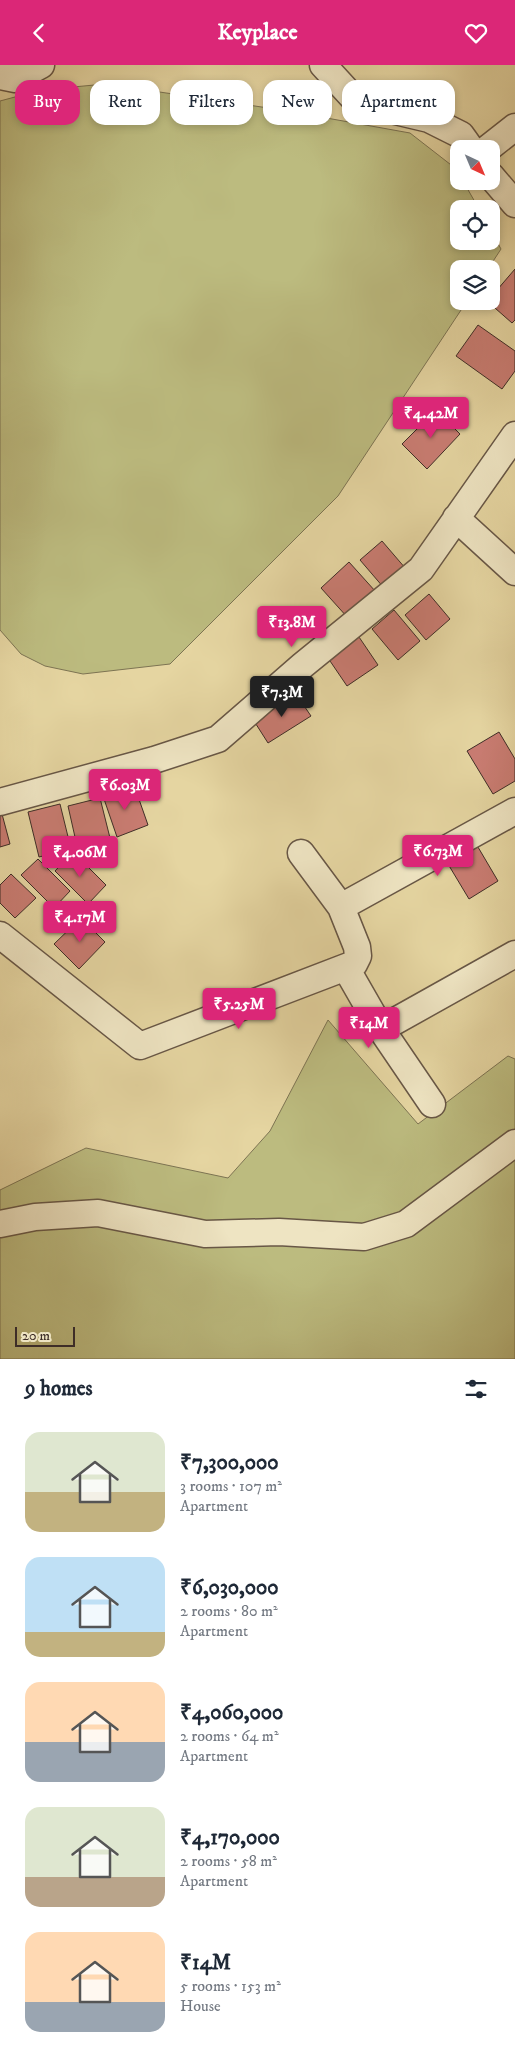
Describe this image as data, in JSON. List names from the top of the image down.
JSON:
{
  "scale_bar": "20 m",
  "north": "bottom right",
  "page": {
    "header": "Keyplace",
    "chip": [
      "Buy",
      "Rent",
      "Filters",
      "New",
      "Apartment"
    ],
    "price": [
      "₹4.42M",
      "₹13.8M",
      "₹7.3M",
      "₹6.03M",
      "₹6.73M",
      "₹4.06M",
      "₹4.17M",
      "₹5.25M",
      "₹14M"
    ],
    "scale": "20 m",
    "heading": "9 homes",
    "list": [
      {
        "name": "₹7,300,000",
        "note": "3 rooms · 107 m² · Apartment"
      },
      {
        "name": "₹6,030,000",
        "note": "2 rooms · 80 m² · Apartment"
      },
      {
        "name": "₹4,060,000",
        "note": "2 rooms · 64 m² · Apartment"
      },
      {
        "name": "₹4,170,000",
        "note": "2 rooms · 58 m² · Apartment"
      },
      {
        "name": "₹14M",
        "note": "5 rooms · 153 m² · House"
      }
    ]
  }
}
